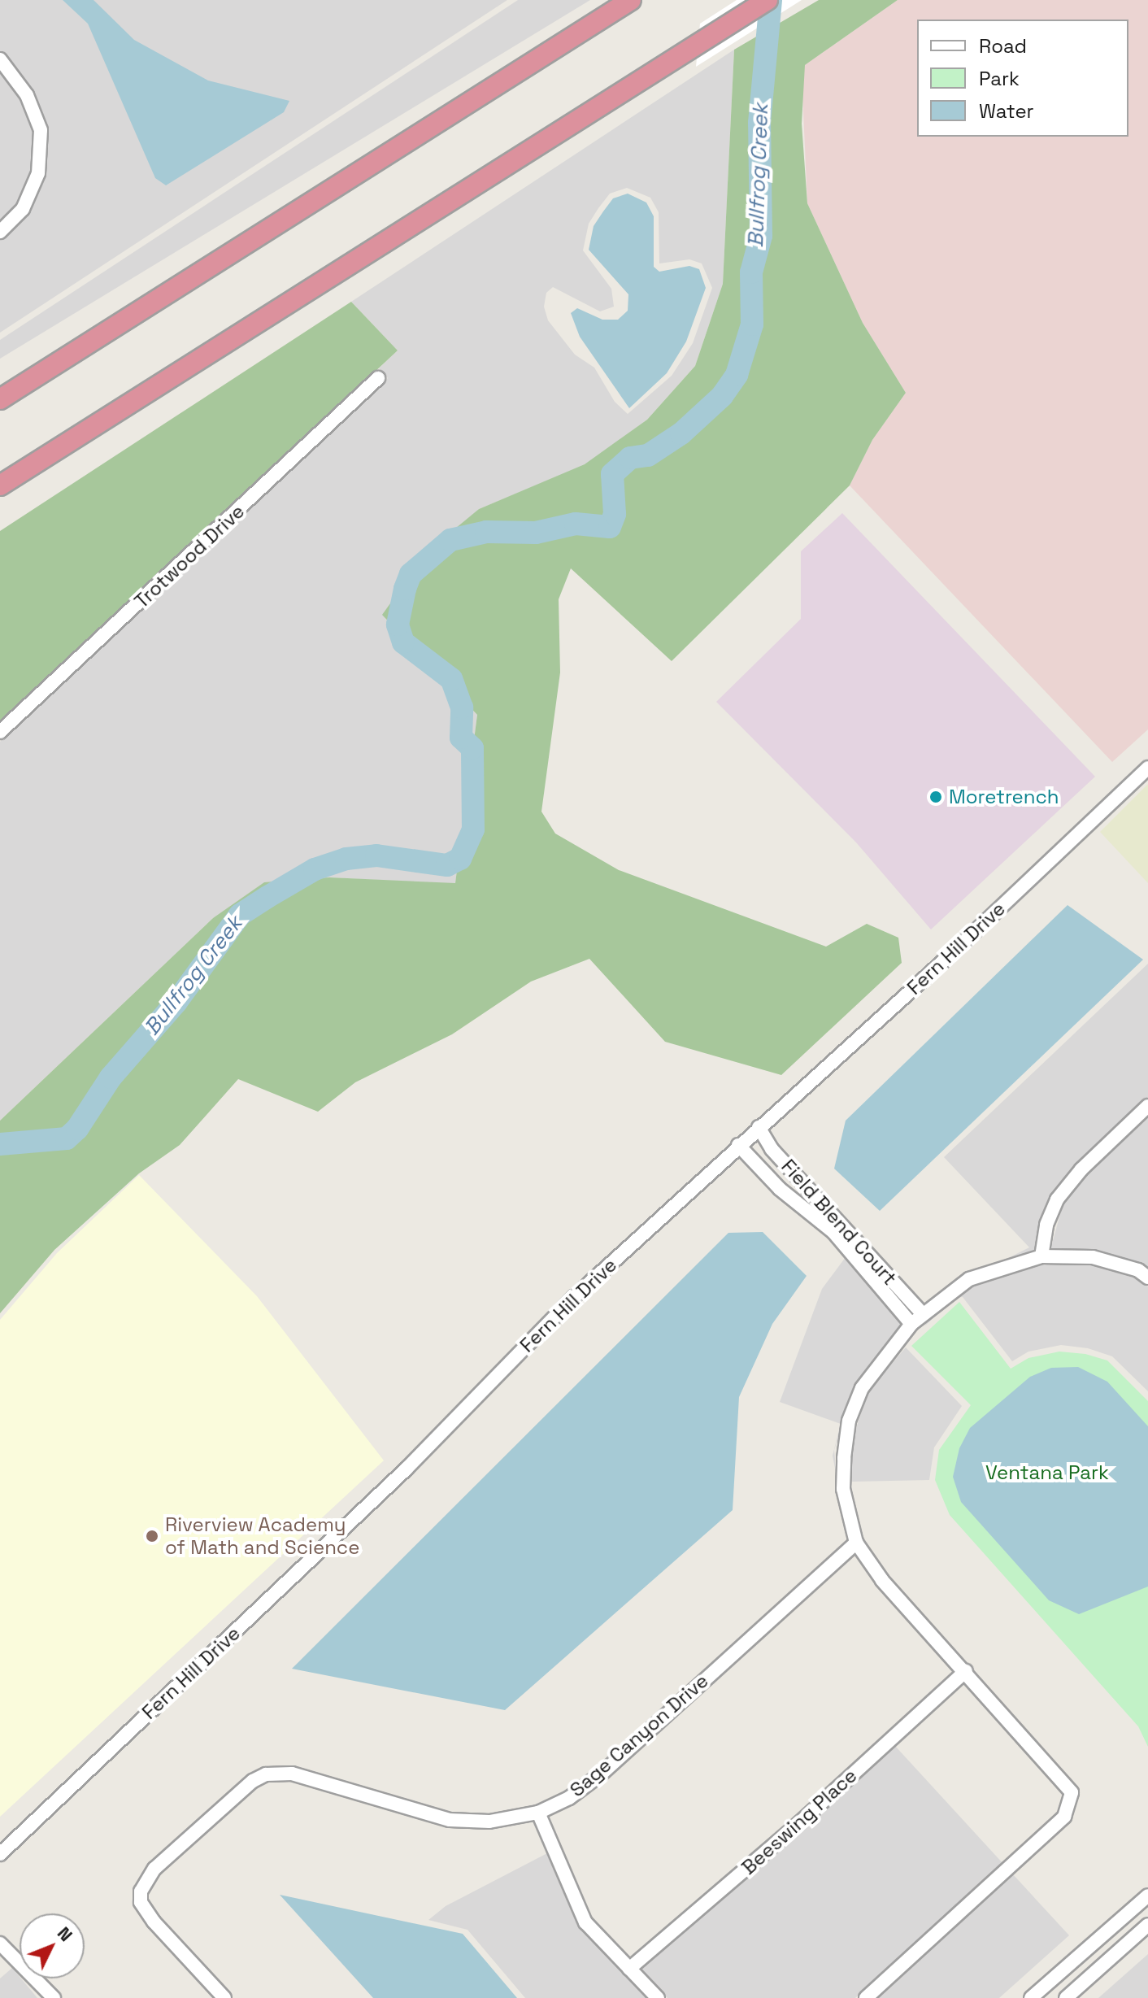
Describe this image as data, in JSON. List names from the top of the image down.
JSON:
{
  "streets": {
    "street": [
      "Trotwood Drive",
      "Fern Hill Drive",
      "Field Blend Court",
      "Sage Canyon Drive",
      "Beeswing Place"
    ]
  },
  "crossings": [
    ["Fern Hill Drive", "Field Blend Court"]
  ],
  "water": ["Bullfrog Creek"],
  "parks": ["Ventana Park"],
  "places": ["Moretrench", "Riverview Academy of Math and Science"],
  "legend": ["Road", "Park", "Water"],
  "north": "top right"
}
